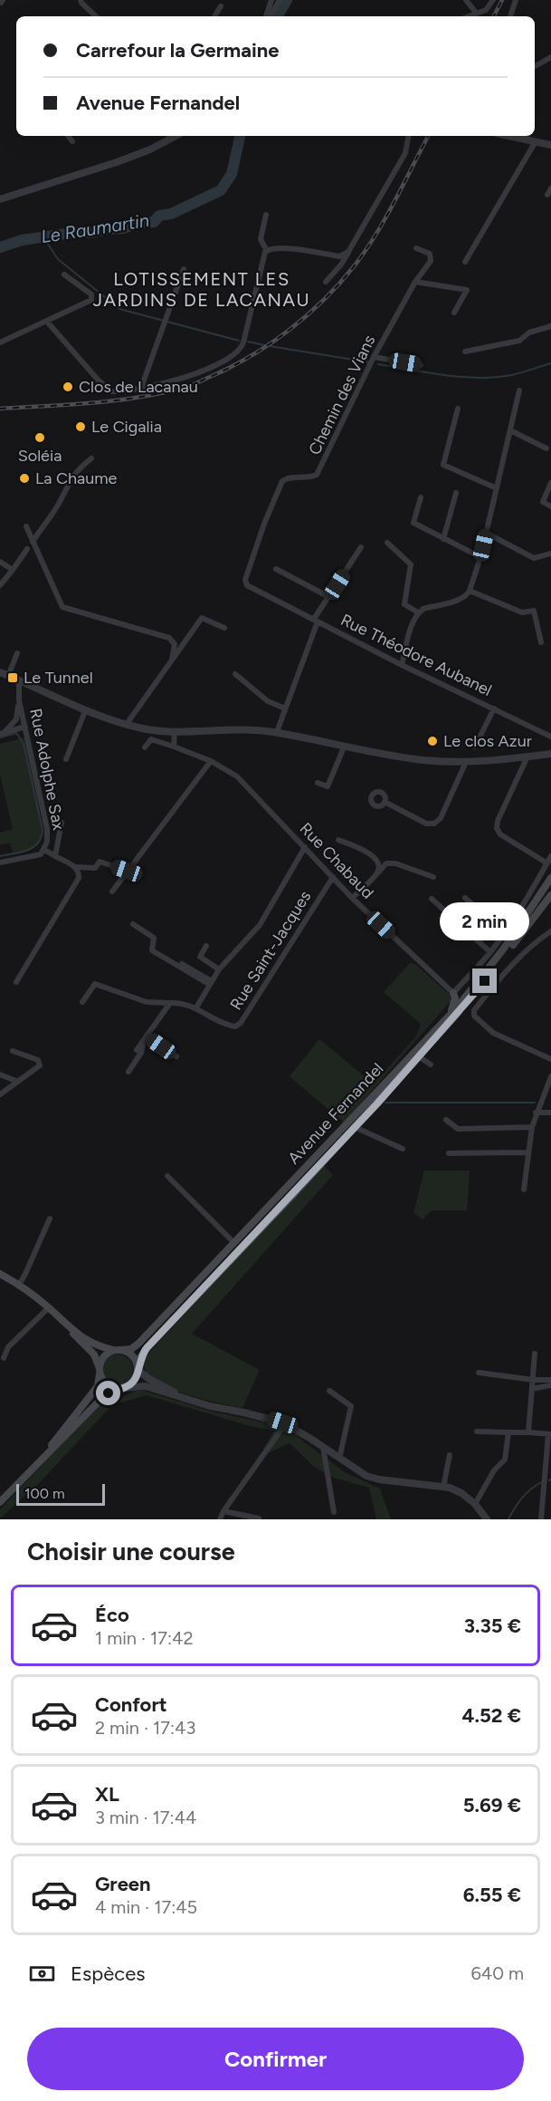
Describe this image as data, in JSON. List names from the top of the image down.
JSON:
{
  "streets": {
    "main road": ["Avenue Fernandel"],
    "street": [
      "Chemin des Vians",
      "Rue Théodore Aubanel",
      "Rue Adolphe Sax",
      "Rue Chabaud",
      "Rue Saint-Jacques"
    ]
  },
  "crossings": [
    ["Chemin des Vians", "Rue Théodore Aubanel"],
    ["Rue Chabaud", "Rue Saint-Jacques"]
  ],
  "districts": ["LOTISSEMENT LES JARDINS DE LACANAU"],
  "water": ["Le Raumartin"],
  "places": {
    "other": [
      "Clos de Lacanau",
      "Le Cigalia",
      "Soléia",
      "La Chaume",
      "Le clos Azur"
    ],
    "transit": ["Le Tunnel"]
  },
  "scale_bar": "100 m",
  "page": {
    "banner": ["Carrefour la Germaine", "Avenue Fernandel"],
    "bubble": "2 min",
    "scale": "100 m",
    "heading": "Choisir une course",
    "list": [
      {
        "name": "Éco",
        "note": "1 min · 17:42",
        "value": "3.35 €"
      },
      {
        "name": "Confort",
        "note": "2 min · 17:43",
        "value": "4.52 €"
      },
      {
        "name": "XL",
        "note": "3 min · 17:44",
        "value": "5.69 €"
      },
      {
        "name": "Green",
        "note": "4 min · 17:45",
        "value": "6.55 €"
      }
    ],
    "pay": ["Espèces", "640 m"],
    "buttons": "Confirmer"
  }
}
